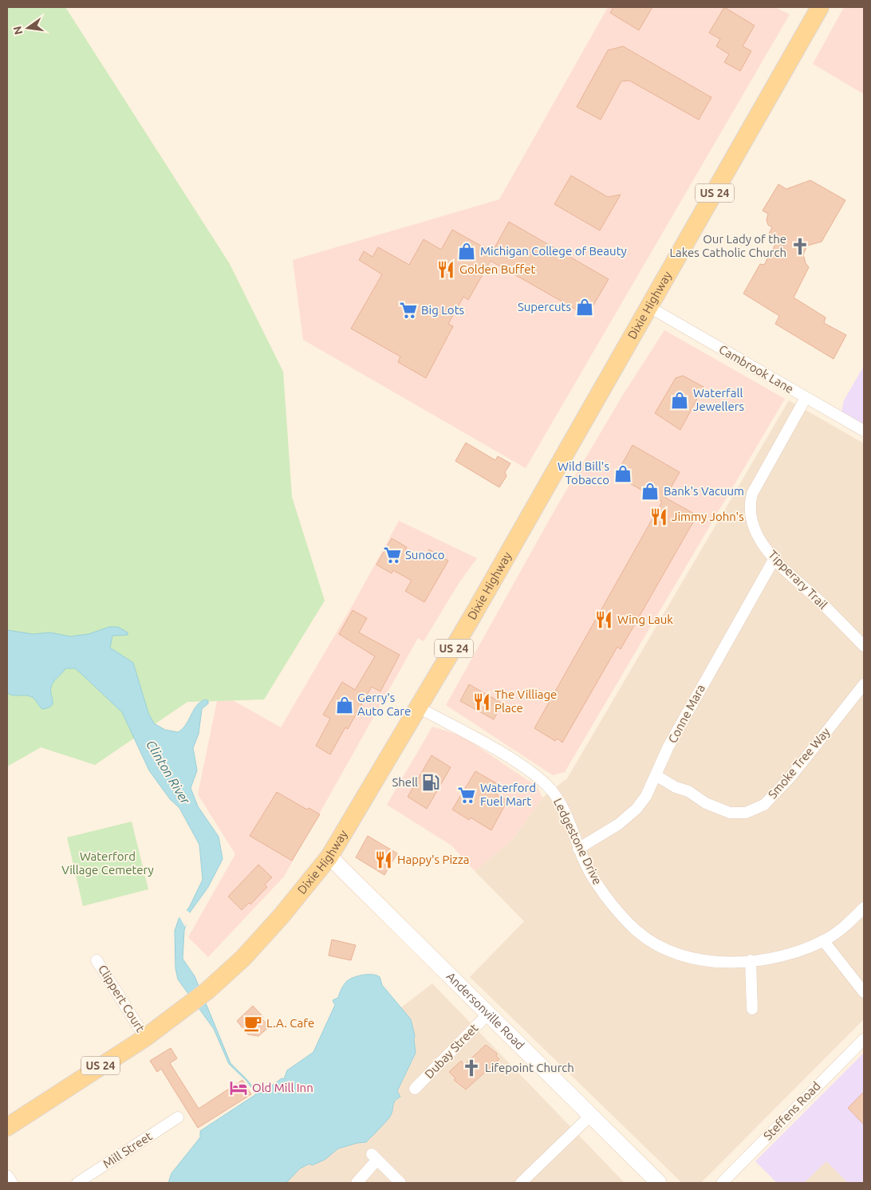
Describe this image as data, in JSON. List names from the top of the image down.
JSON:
{
  "streets": {
    "main road": ["US 24", "Dixie Highway"],
    "street": [
      "Cambrook Lane",
      "Tipperary Trail",
      "Conne Mara",
      "Smoke Tree Way",
      "Ledgestone Drive",
      "Clippert Court",
      "Andersonville Road",
      "Dubay Street",
      "Steffens Road",
      "Mill Street"
    ]
  },
  "crossings": [
    ["Dixie Highway", "Cambrook Lane"],
    ["Dixie Highway", "Ledgestone Drive"],
    ["Dixie Highway", "Clippert Court"],
    ["Dixie Highway", "Andersonville Road"],
    ["Cambrook Lane", "Tipperary Trail"],
    ["Tipperary Trail", "Conne Mara"],
    ["Conne Mara", "Smoke Tree Way"],
    ["Conne Mara", "Ledgestone Drive"],
    ["Andersonville Road", "Dubay Street"]
  ],
  "water": ["Clinton River"],
  "parks": ["Waterford Village Cemetery"],
  "places": {
    "church": ["Our Lady of the Lakes Catholic Church", "Lifepoint Church"],
    "shop": [
      "Michigan College of Beauty",
      "Supercuts",
      "Waterfall Jewellers",
      "Wild Bill's Tobacco",
      "Bank's Vacuum",
      "Gerry's Auto Care"
    ],
    "restaurant": [
      "Golden Buffet",
      "Jimmy John's",
      "Wing Lauk",
      "The Villiage Place",
      "Happy's Pizza"
    ],
    "supermarket": ["Big Lots", "Sunoco", "Waterford Fuel Mart"],
    "fuel station": ["Shell"],
    "cafe": ["L.A. Cafe"],
    "hotel": ["Old Mill Inn"]
  },
  "north": "left"
}
